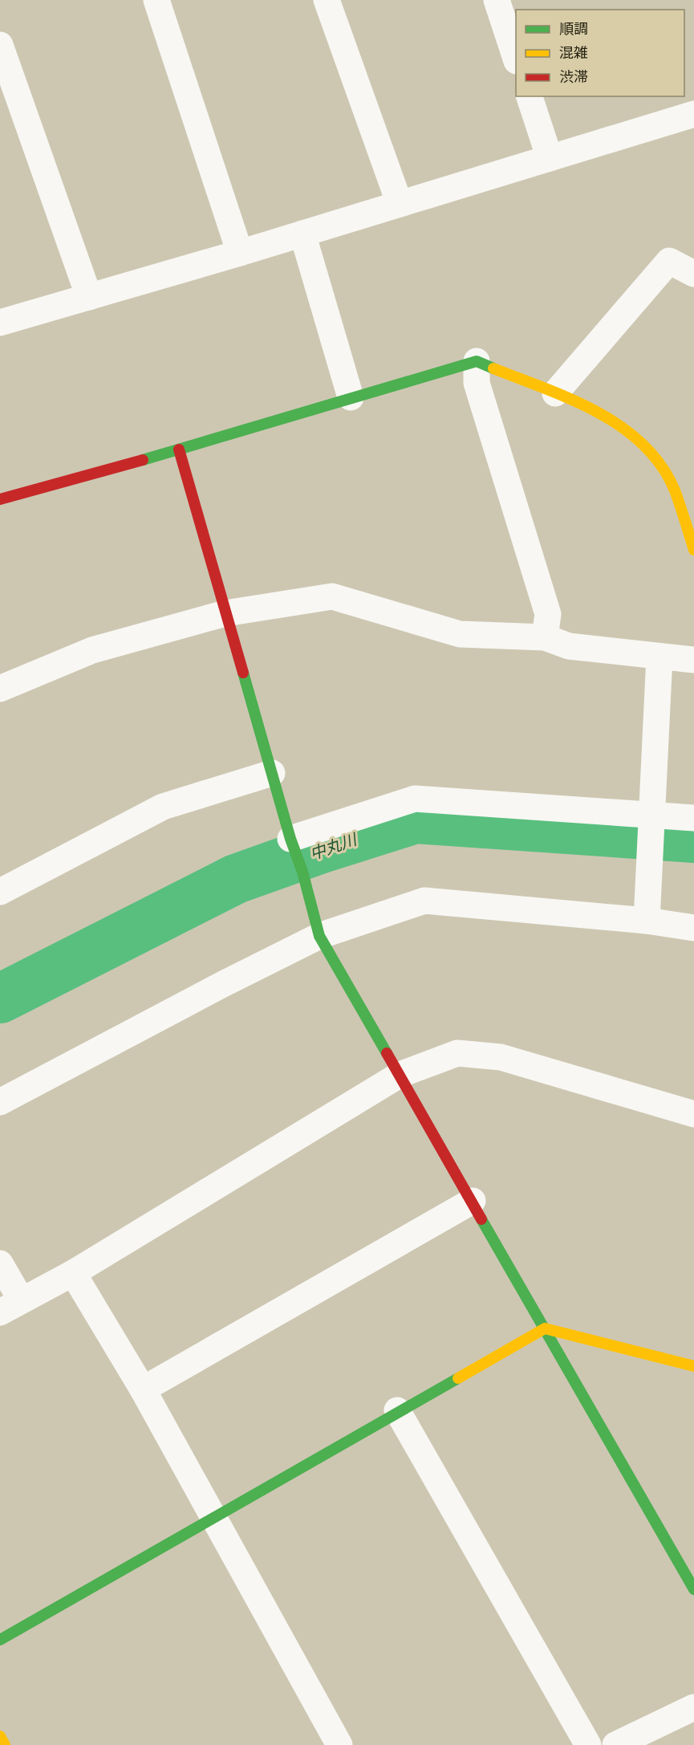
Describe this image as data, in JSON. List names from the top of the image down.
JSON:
{
  "water": ["中丸川"],
  "legend": ["順調", "混雑", "渋滞"]
}
